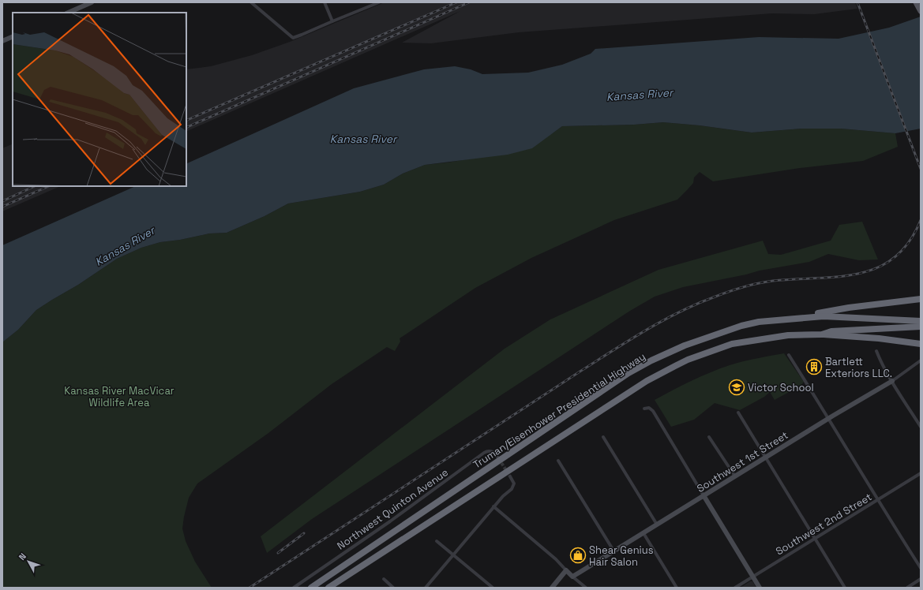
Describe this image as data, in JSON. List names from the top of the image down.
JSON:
{
  "streets": {
    "highway": ["Truman/Eisenhower Presidential Highway"],
    "street": ["Southwest 1st Street", "Northwest Quinton Avenue", "Southwest 2nd Street"]
  },
  "water": ["Kansas River"],
  "parks": ["Kansas River MacVicar Wildlife Area"],
  "places": {
    "building": ["Bartlett Exteriors LLC."],
    "school or university": ["Victor School"],
    "shop": ["Shear Genius Hair Salon"]
  },
  "north": "top left"
}
